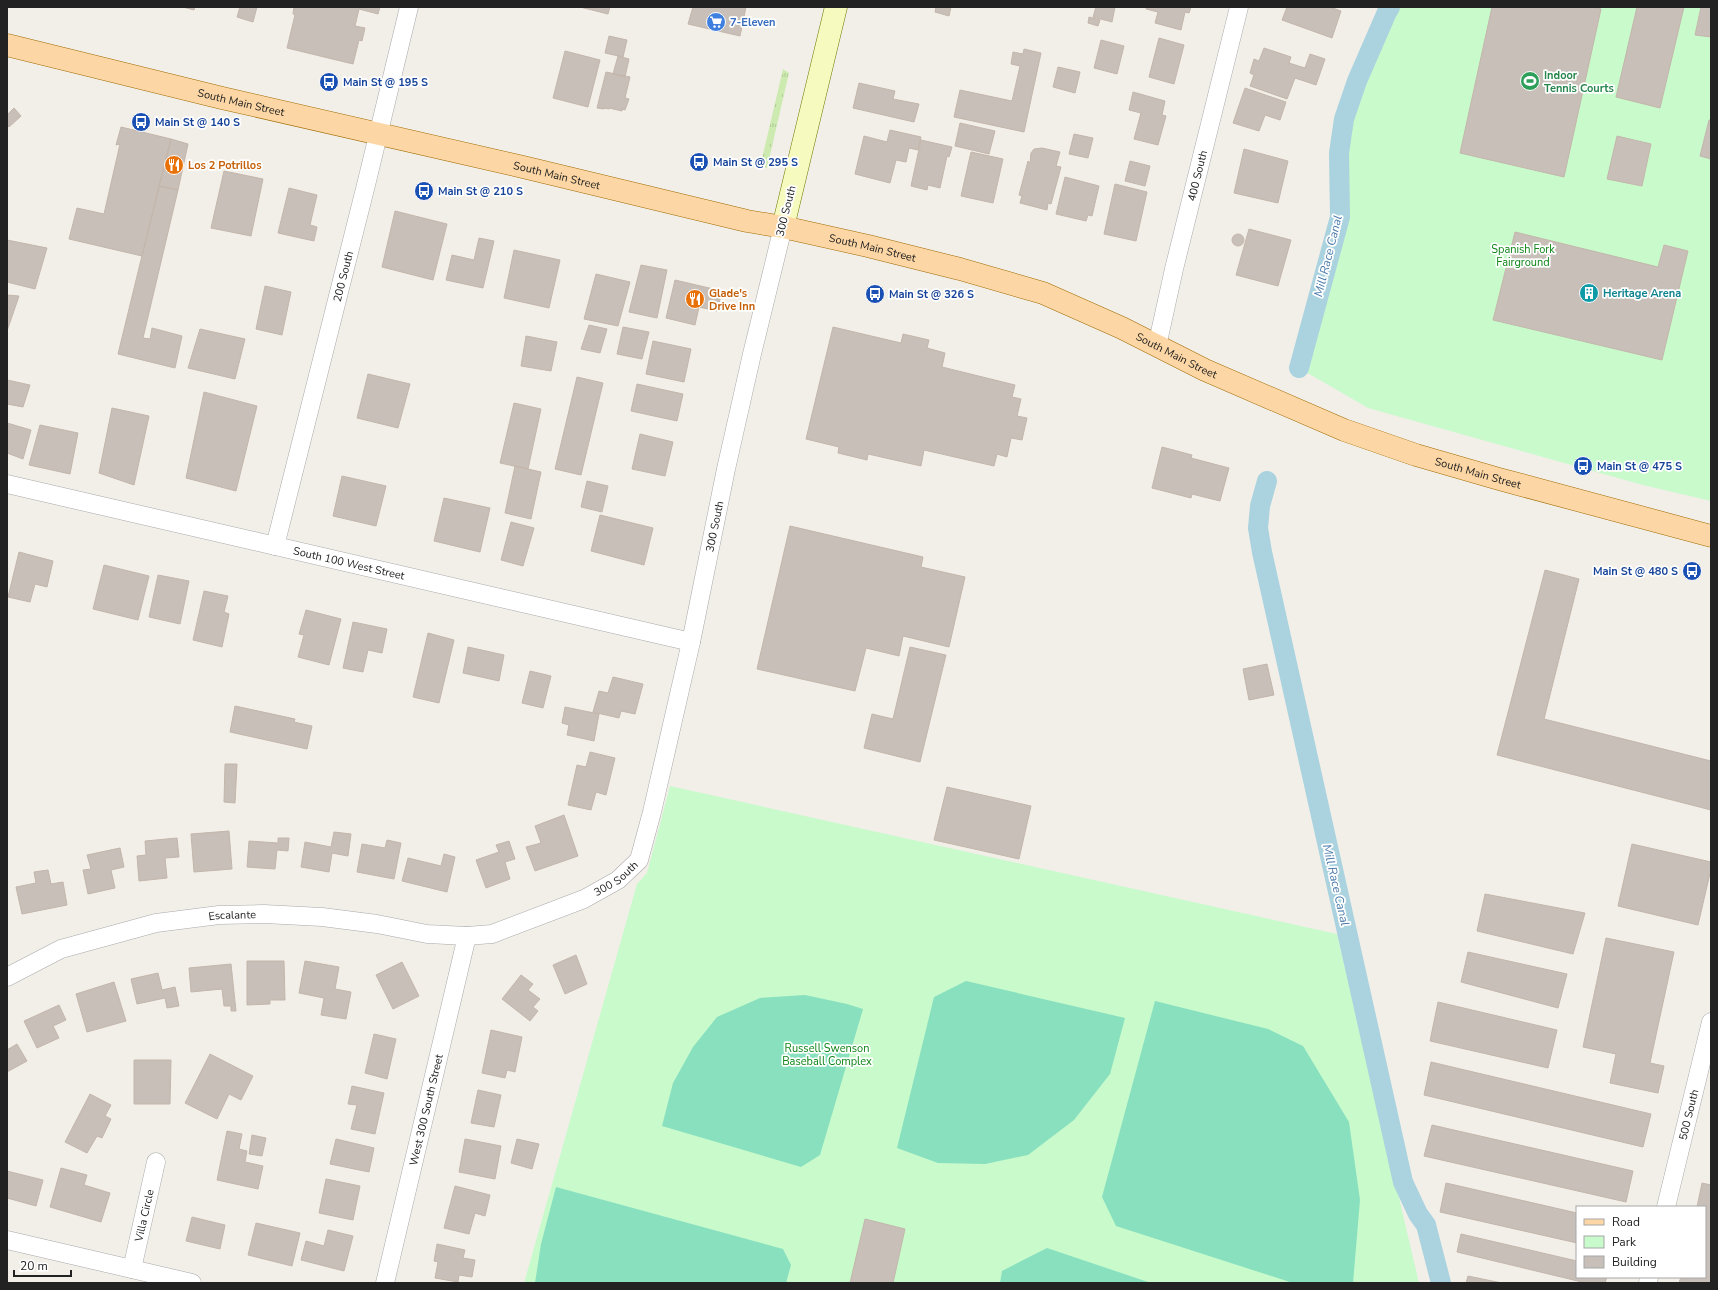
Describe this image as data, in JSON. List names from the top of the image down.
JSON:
{
  "streets": {
    "main road": ["South Main Street", "300 South"],
    "street": [
      "400 South",
      "200 South",
      "South 100 West Street",
      "Escalante",
      "West 300 South Street",
      "500 South",
      "Villa Circle"
    ]
  },
  "crossings": [
    ["South Main Street", "400 South"],
    ["South Main Street", "300 South"],
    ["South Main Street", "200 South"],
    ["300 South", "South 100 West Street"],
    ["300 South", "Escalante"],
    ["300 South", "West 300 South Street"],
    ["200 South", "South 100 West Street"],
    ["Escalante", "West 300 South Street"]
  ],
  "water": ["Mill Race Canal"],
  "parks": ["Spanish Fork Fairground", "Russell Swenson Baseball Complex"],
  "places": {
    "supermarket": ["7-Eleven"],
    "sports": ["Indoor Tennis Courts"],
    "bus stop": [
      "Main St @ 195 S",
      "Main St @ 140 S",
      "Main St @ 295 S",
      "Main St @ 210 S",
      "Main St @ 326 S",
      "Main St @ 475 S",
      "Main St @ 480 S"
    ],
    "restaurant": ["Los 2 Potrillos", "Glade's Drive Inn"],
    "building": ["Heritage Arena"]
  },
  "legend": ["Road", "Park", "Building"],
  "scale_bar": "20 m"
}
